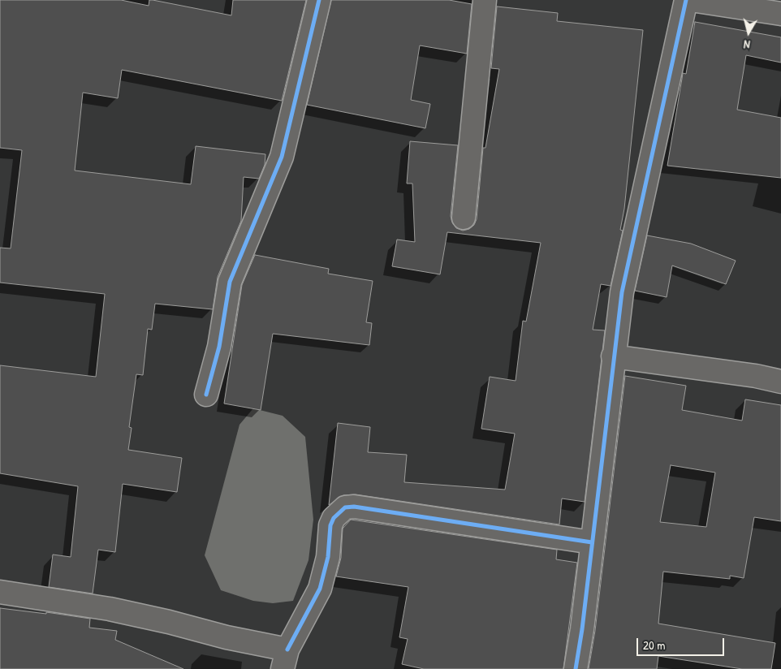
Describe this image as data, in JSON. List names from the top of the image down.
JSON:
{
  "scale_bar": "20 m",
  "north": "bottom"
}
